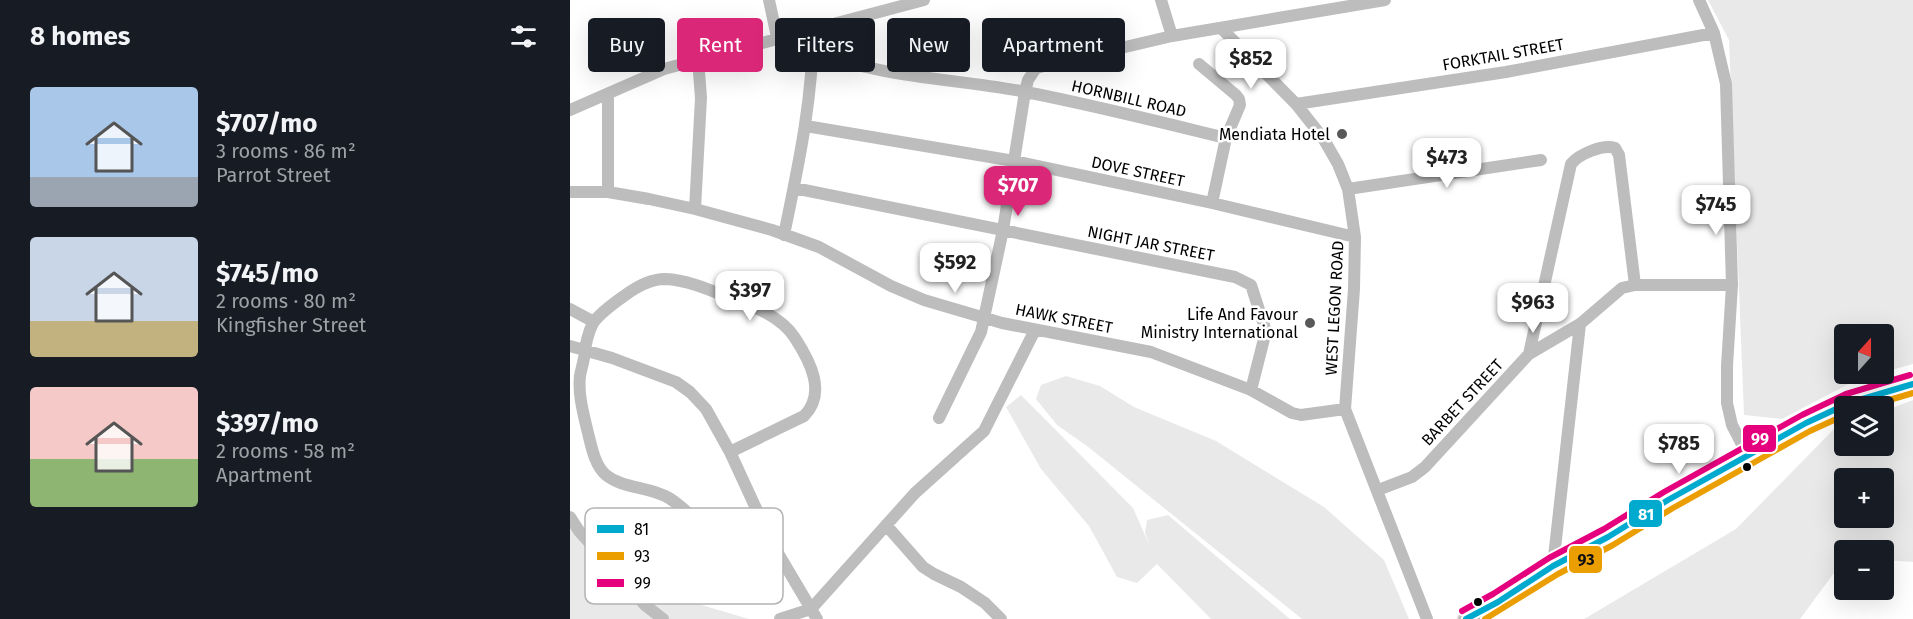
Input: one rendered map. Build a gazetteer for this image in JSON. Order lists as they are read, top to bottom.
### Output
{
  "streets": {
    "street": [
      "FORKTAIL STREET",
      "HORNBILL ROAD",
      "DOVE STREET",
      "NIGHT JAR STREET",
      "WEST LEGON ROAD",
      "HAWK STREET",
      "BARBET STREET"
    ]
  },
  "crossings": [
    ["FORKTAIL STREET", "WEST LEGON ROAD"],
    ["DOVE STREET", "WEST LEGON ROAD"],
    ["NIGHT JAR STREET", "HAWK STREET"],
    ["WEST LEGON ROAD", "HAWK STREET"],
    ["WEST LEGON ROAD", "BARBET STREET"]
  ],
  "places": ["Mendiata Hotel", "Life And Favour Ministry International"],
  "lines": ["transit line 99", "transit line 81", "transit line 93"],
  "legend": ["81", "93", "99"],
  "north": "top",
  "page": {
    "heading": "8 homes",
    "chip": [
      "Buy",
      "Rent",
      "Filters",
      "New",
      "Apartment"
    ],
    "price": [
      "$852",
      "$473",
      "$707",
      "$745",
      "$592",
      "$397",
      "$963",
      "$785"
    ],
    "list": [
      {
        "name": "$707/mo",
        "note": "3 rooms · 86 m² · Parrot Street"
      },
      {
        "name": "$745/mo",
        "note": "2 rooms · 80 m² · Kingfisher Street"
      },
      {
        "name": "$397/mo",
        "note": "2 rooms · 58 m² · Apartment"
      }
    ],
    "map_buttons": ["+", "−"]
  }
}
